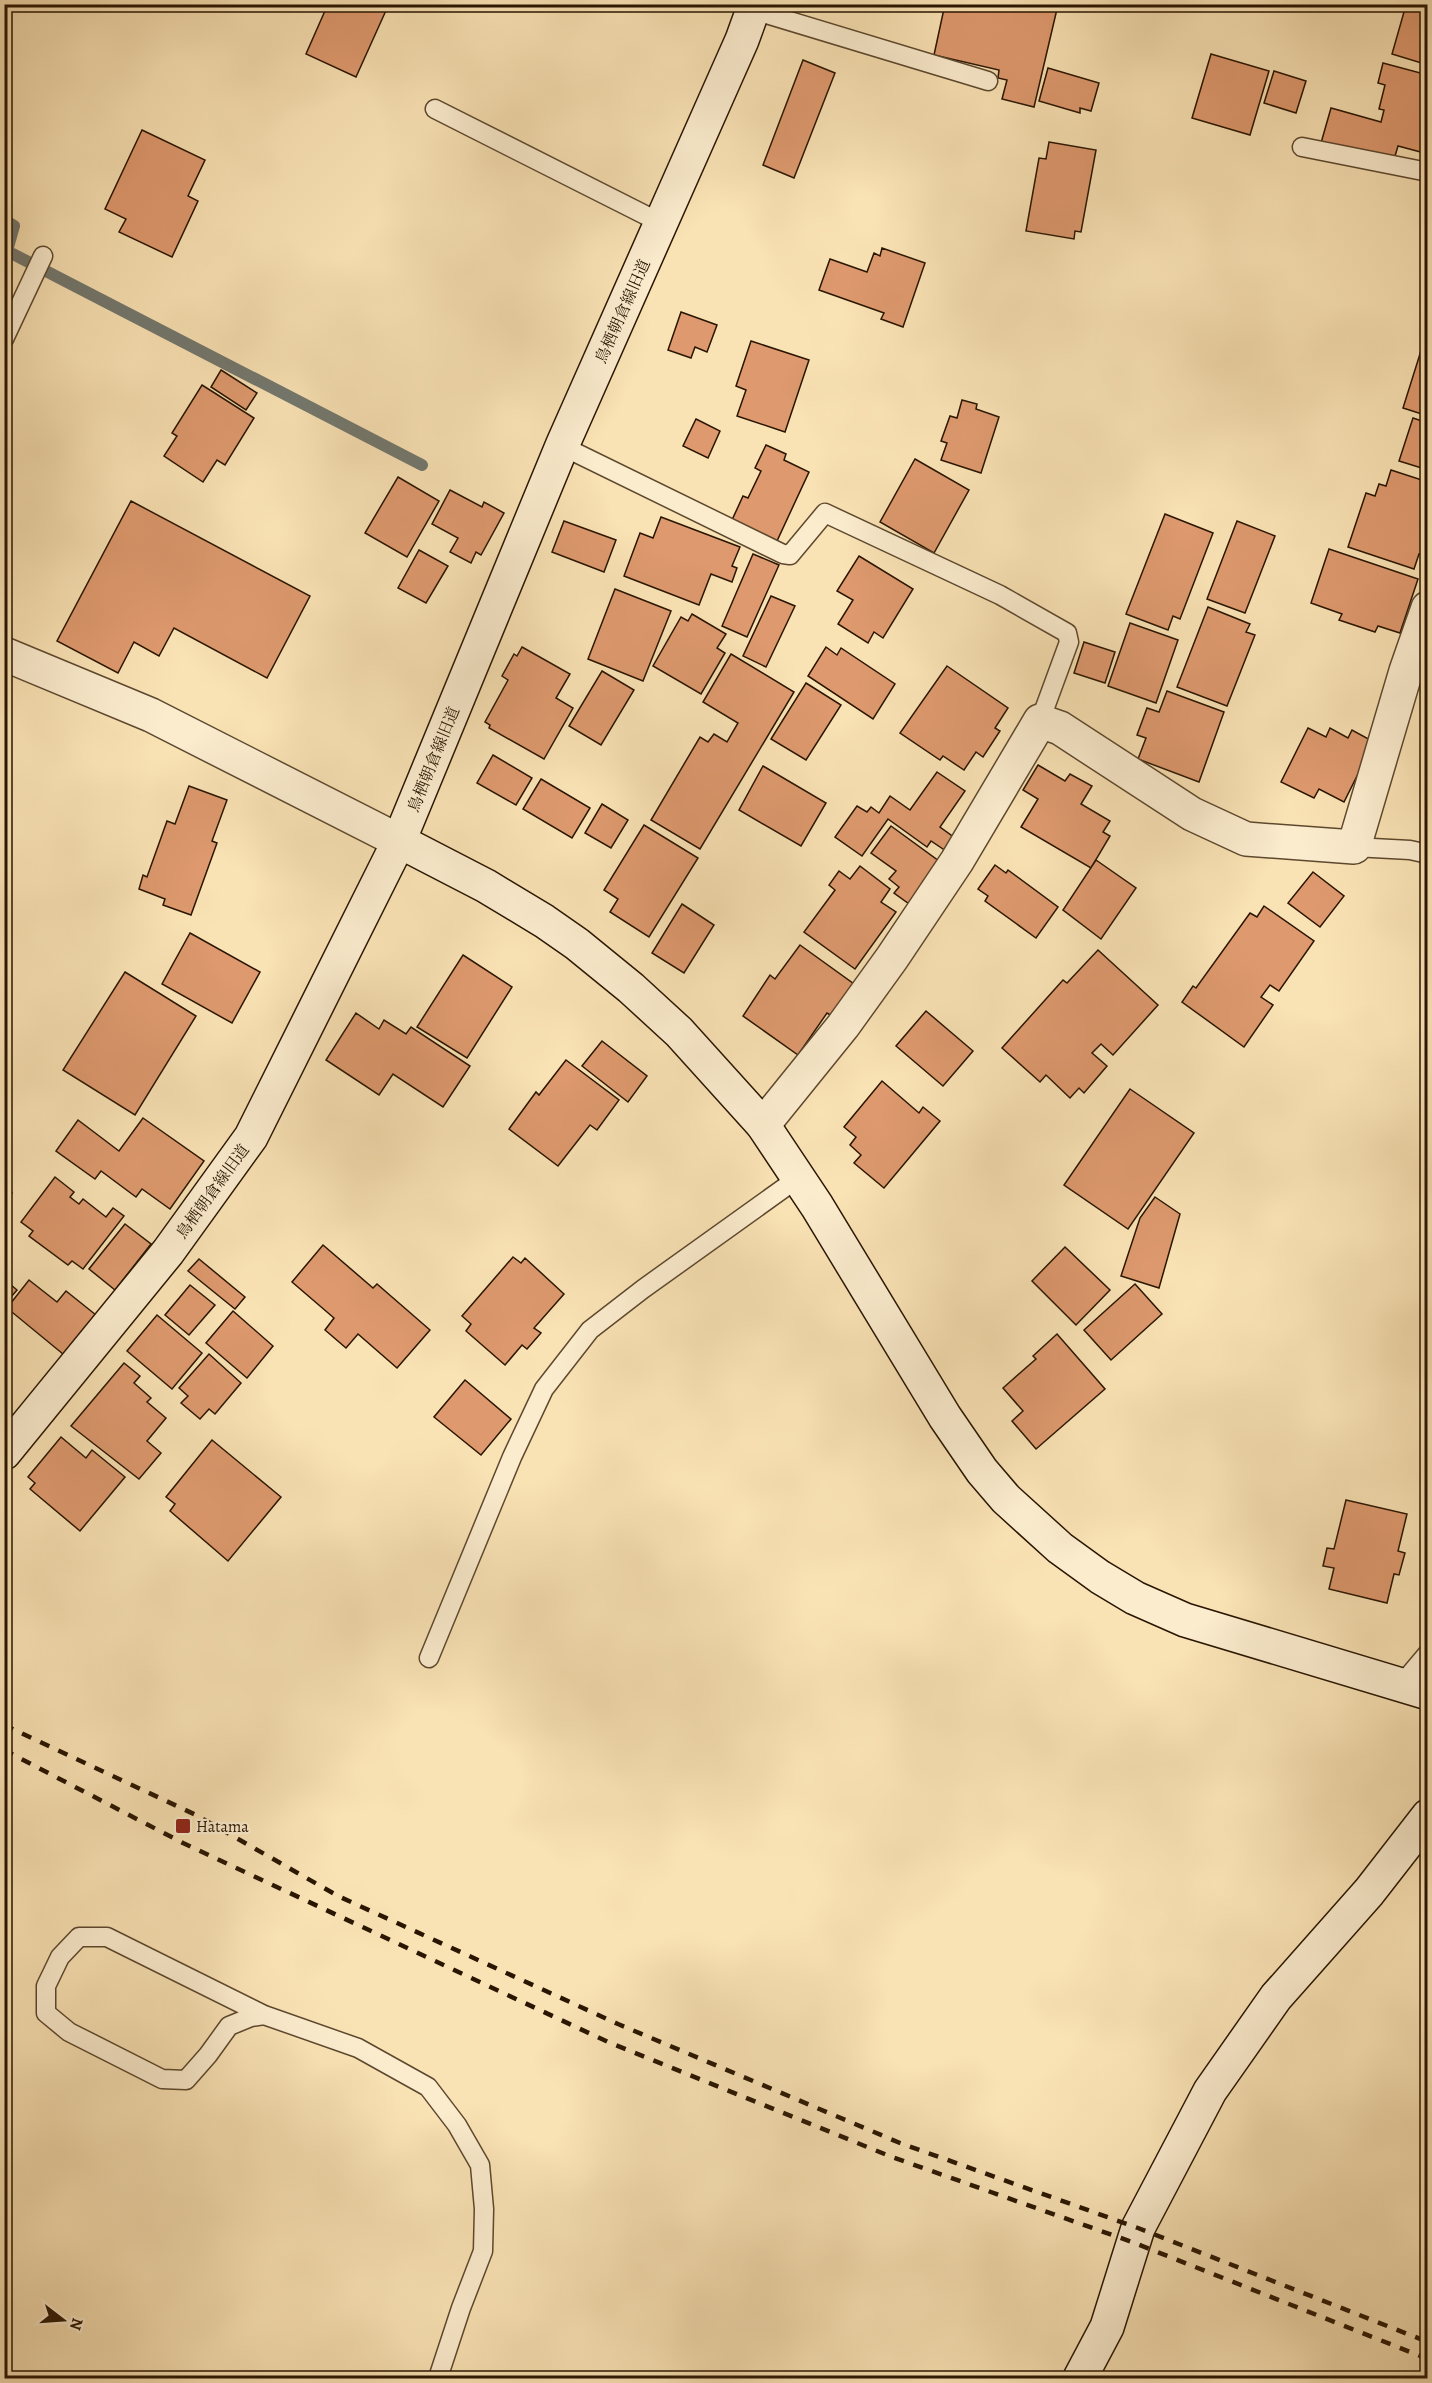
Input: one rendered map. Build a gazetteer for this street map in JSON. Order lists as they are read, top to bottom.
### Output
{
  "streets": {
    "street": ["鳥栖朝倉線旧道"]
  },
  "places": {
    "transit": ["Hatama"]
  },
  "north": "right"
}
